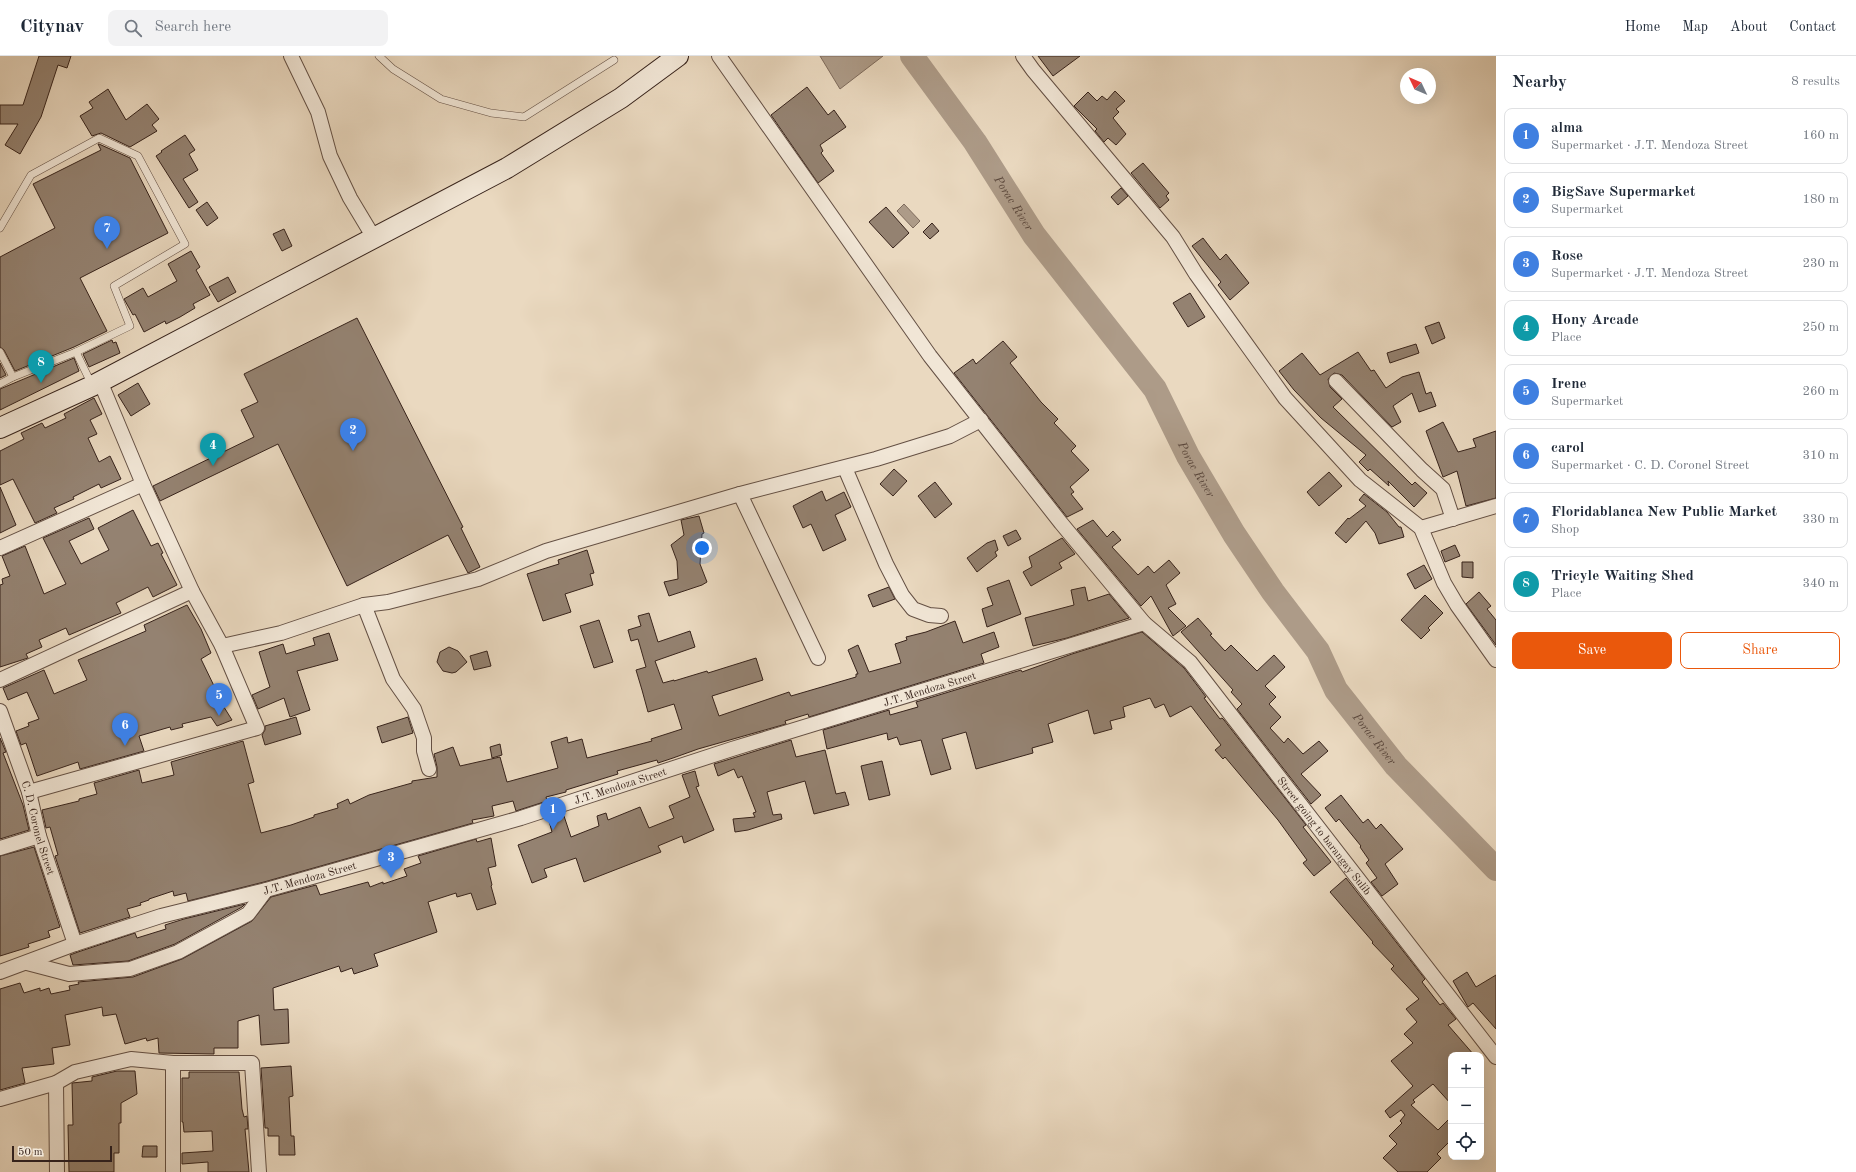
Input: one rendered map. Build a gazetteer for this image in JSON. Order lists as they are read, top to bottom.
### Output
{
  "streets": {
    "street": ["J.T. Mendoza Street", "C. D. Coronel Street", "Street going to barangay Sulib"]
  },
  "crossings": [
    ["J.T. Mendoza Street", "C. D. Coronel Street"],
    ["J.T. Mendoza Street", "Street going to barangay Sulib"]
  ],
  "water": ["Porac River"],
  "scale_bar": "50 m",
  "north": "top left",
  "page": {
    "header": "Citynav",
    "search": "Search here",
    "nav": [
      "Home",
      "Map",
      "About",
      "Contact"
    ],
    "heading": ["Nearby", "8 results"],
    "list": [
      {
        "mark": "1",
        "name": "alma",
        "note": "Supermarket · J.T. Mendoza Street",
        "value": "160 m"
      },
      {
        "mark": "2",
        "name": "BigSave Supermarket",
        "note": "Supermarket",
        "value": "180 m"
      },
      {
        "mark": "3",
        "name": "Rose",
        "note": "Supermarket · J.T. Mendoza Street",
        "value": "230 m"
      },
      {
        "mark": "4",
        "name": "Hony Arcade",
        "note": "Place",
        "value": "250 m"
      },
      {
        "mark": "5",
        "name": "Irene",
        "note": "Supermarket",
        "value": "260 m"
      },
      {
        "mark": "6",
        "name": "carol",
        "note": "Supermarket · C. D. Coronel Street",
        "value": "310 m"
      },
      {
        "mark": "7",
        "name": "Floridablanca New Public Market",
        "note": "Shop",
        "value": "330 m"
      },
      {
        "mark": "8",
        "name": "Tricyle Waiting Shed",
        "note": "Place",
        "value": "340 m"
      }
    ],
    "pins": [
      "7",
      "8",
      "2",
      "4",
      "5",
      "6",
      "1",
      "3"
    ],
    "buttons": ["Save", "Share"],
    "map_buttons": ["+", "−"],
    "scale": "50 m"
  }
}
